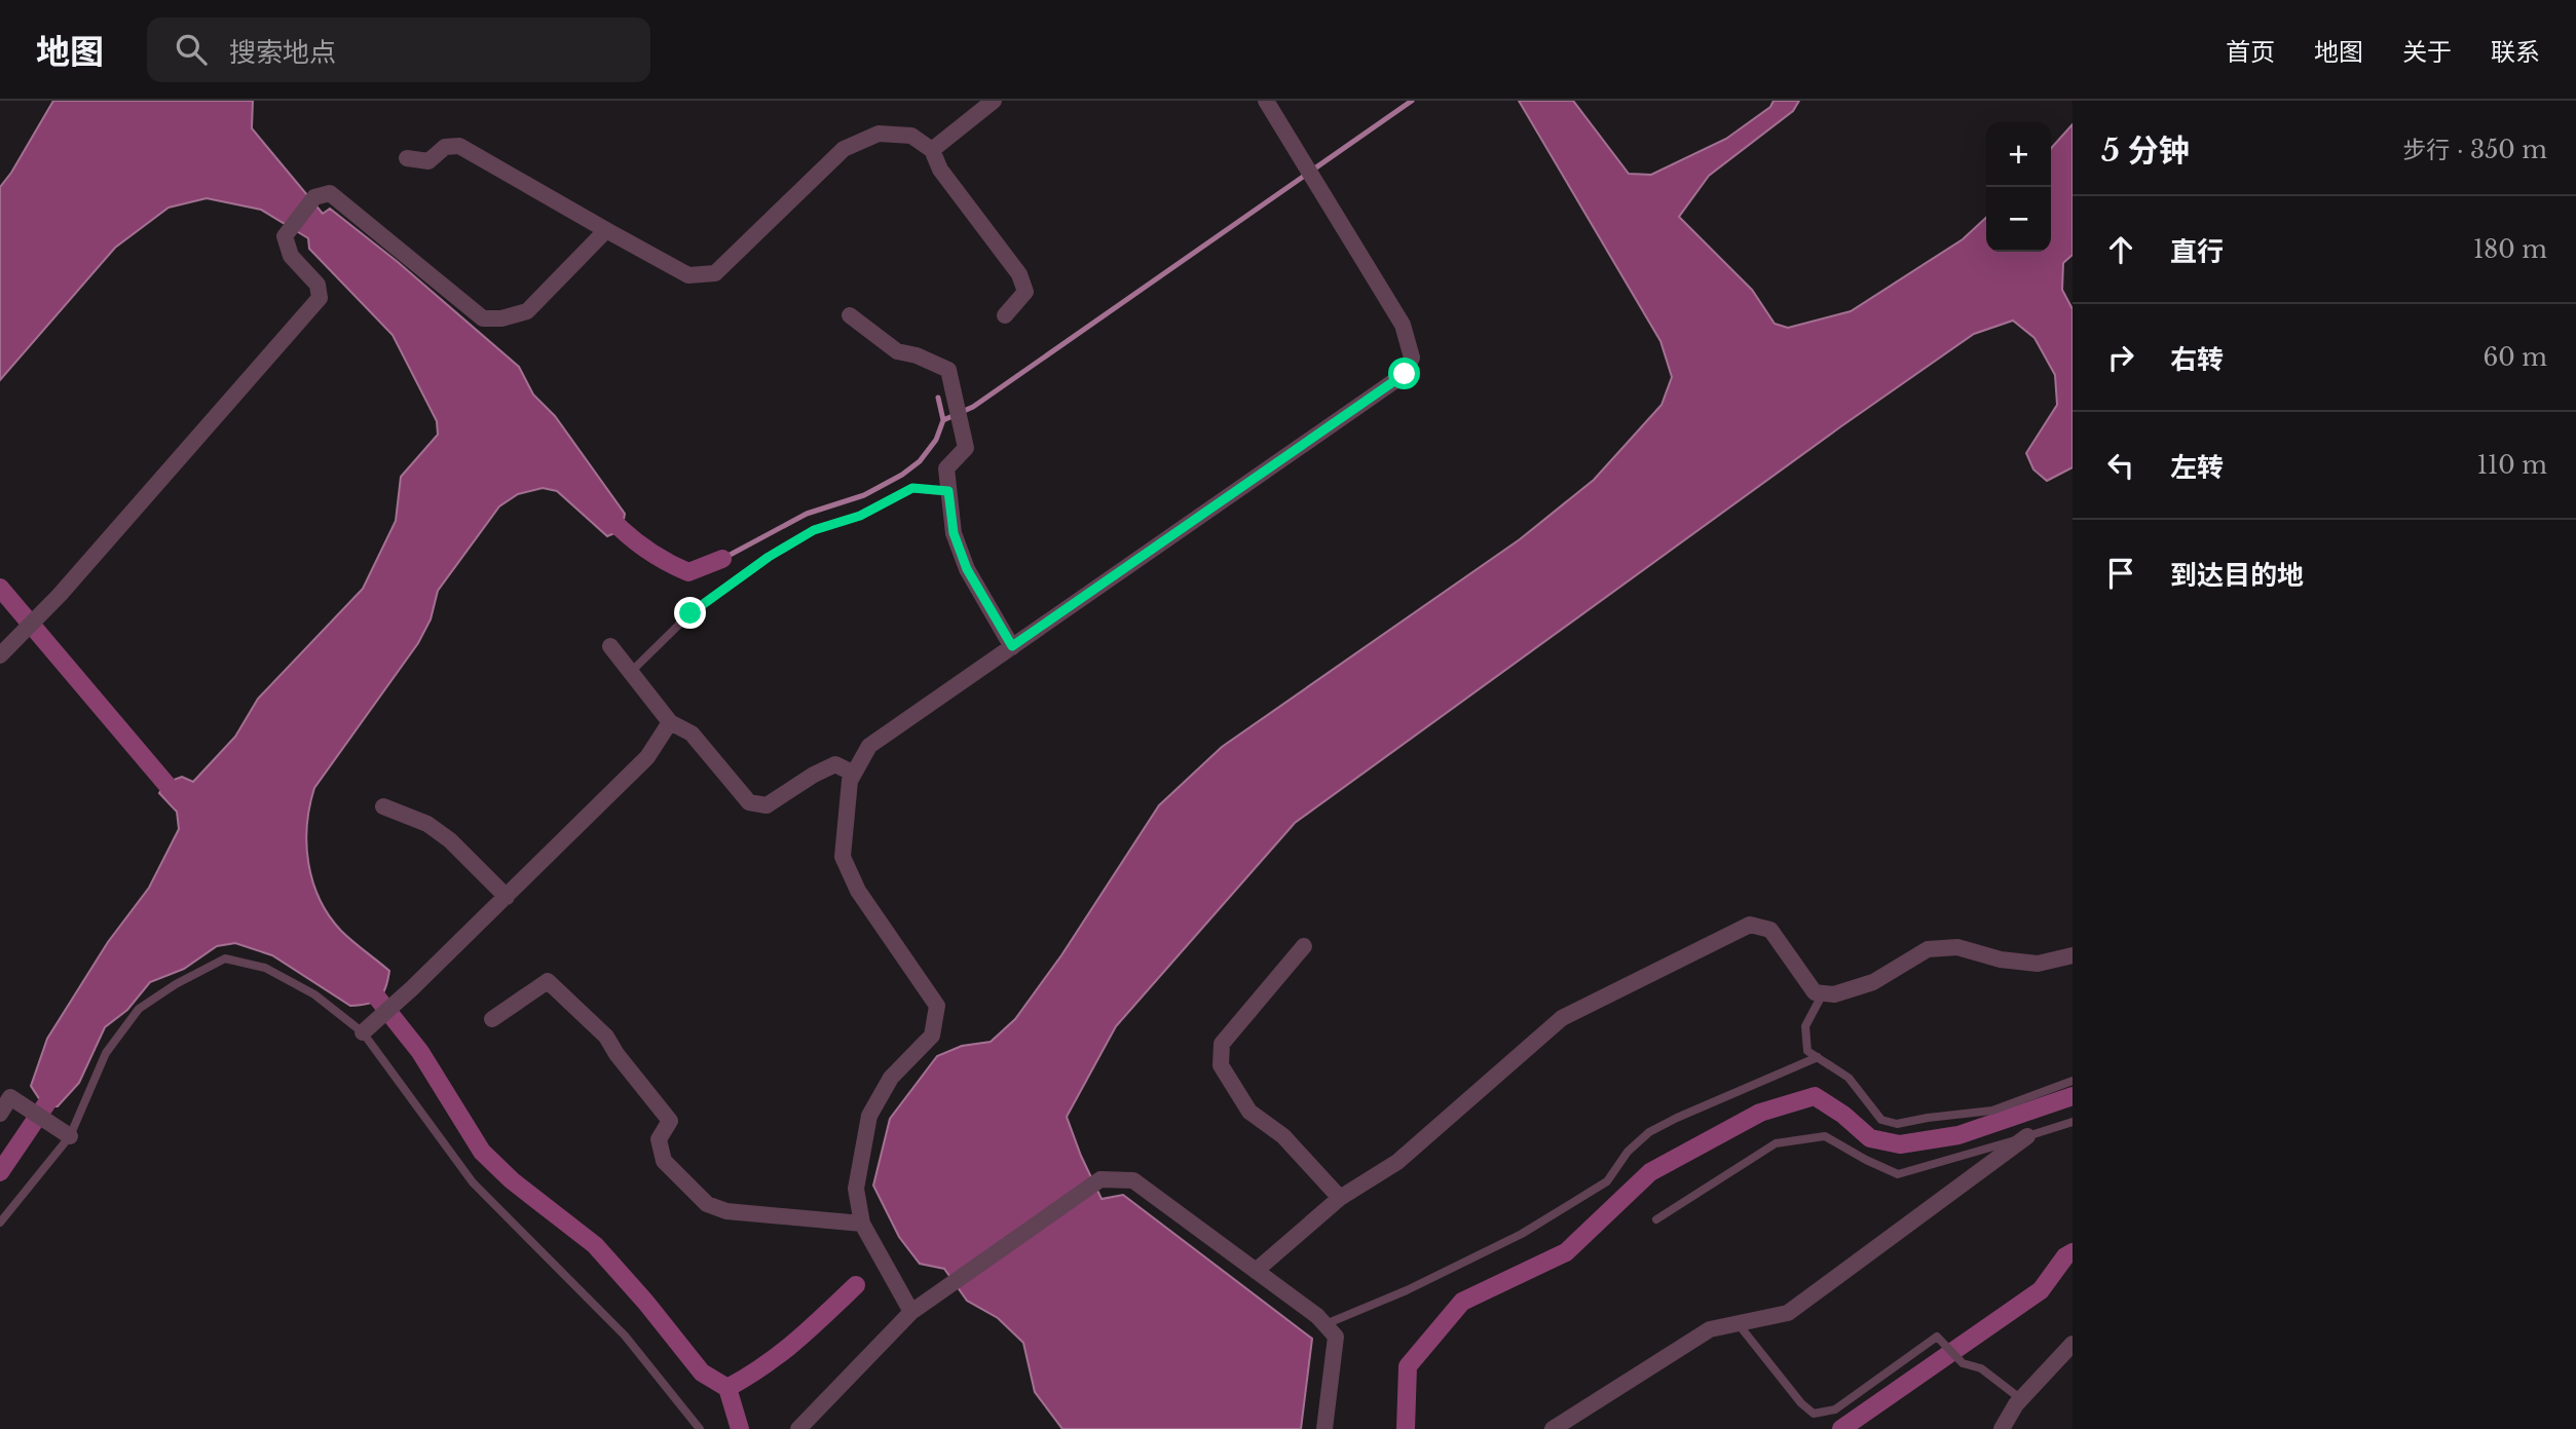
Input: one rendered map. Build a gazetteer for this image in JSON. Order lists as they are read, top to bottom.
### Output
{
  "page": {
    "header": "地图",
    "search": "搜索地点",
    "nav": [
      "首页",
      "地图",
      "关于",
      "联系"
    ],
    "heading": ["5 分钟", "步行 · 350 m"],
    "map_buttons": ["+", "−"],
    "list": [
      ["直行", "180 m"],
      ["右转", "60 m"],
      ["左转", "110 m"],
      "到达目的地"
    ]
  }
}
